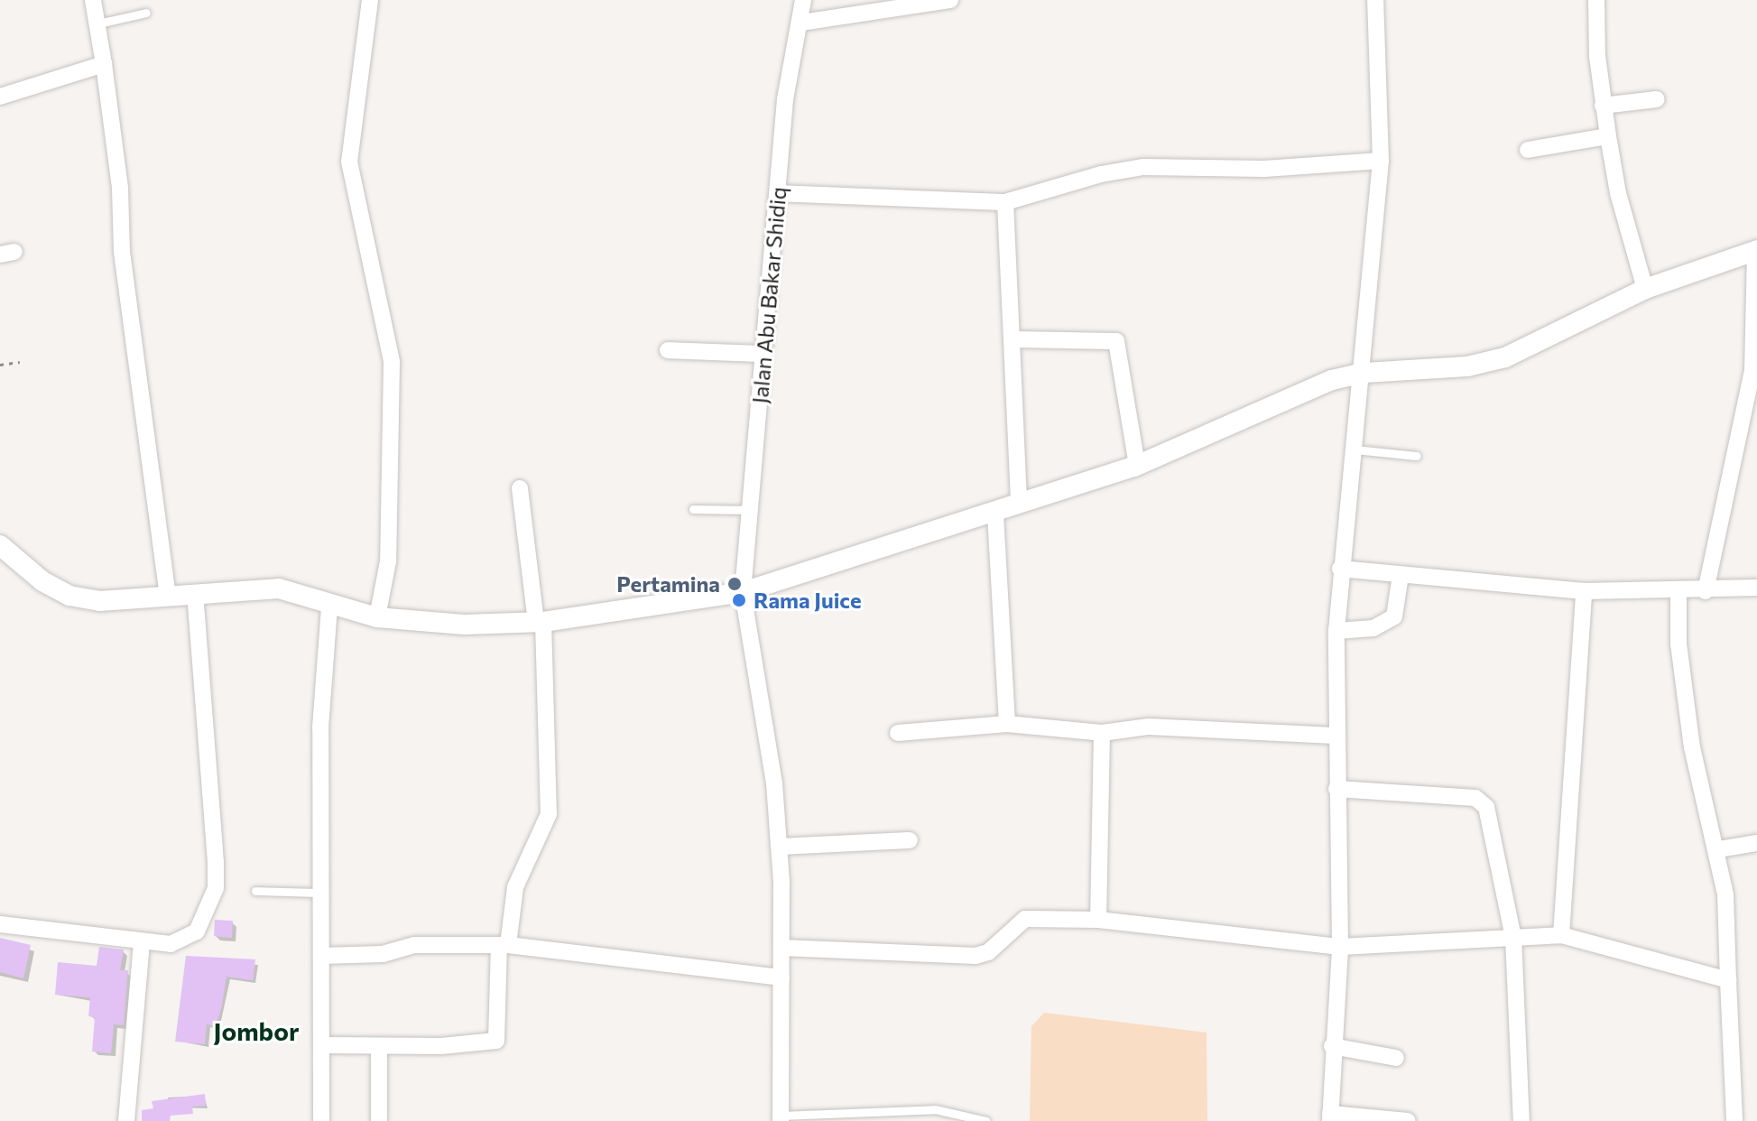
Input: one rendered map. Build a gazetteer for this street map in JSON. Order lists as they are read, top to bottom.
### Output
{
  "streets": {
    "street": ["Jalan Abu Bakar Shidiq"]
  },
  "districts": ["Jombor"],
  "places": ["Pertamina", "Rama Juice"]
}
